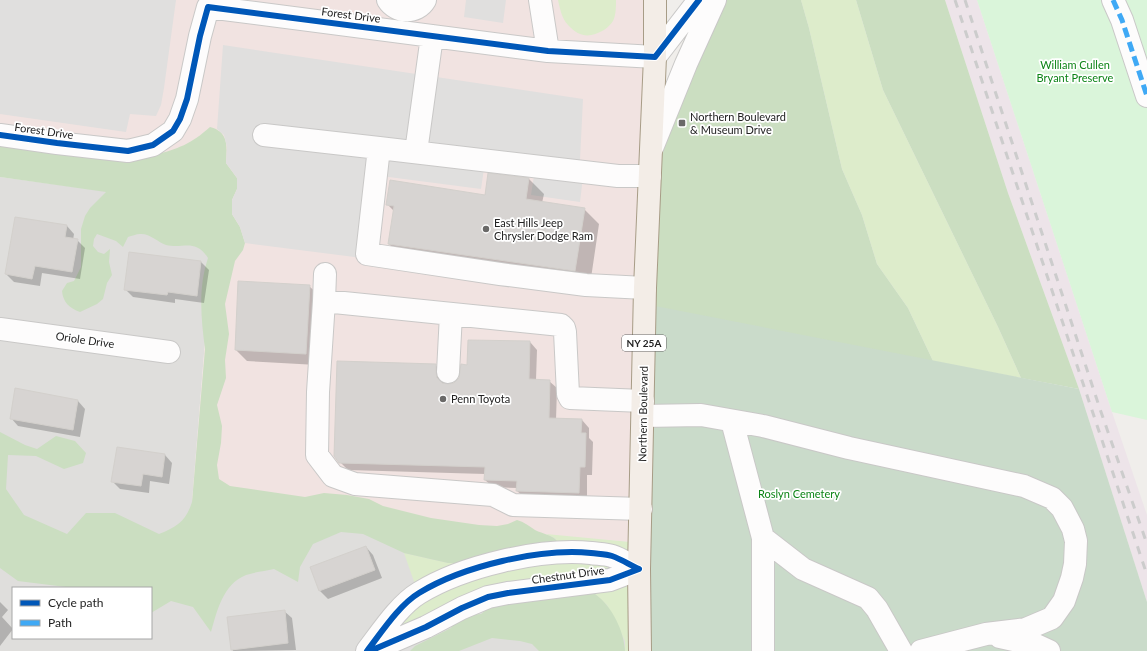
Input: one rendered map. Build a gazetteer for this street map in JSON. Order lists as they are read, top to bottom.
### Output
{
  "streets": {
    "main road": ["NY 25A", "Northern Boulevard"],
    "street": ["Forest Drive", "Oriole Drive", "Chestnut Drive"]
  },
  "crossings": [
    ["Forest Drive", "Northern Boulevard"],
    ["Northern Boulevard", "Chestnut Drive"]
  ],
  "parks": ["William Cullen Bryant Preserve", "Roslyn Cemetery"],
  "places": {
    "transit": ["Northern Boulevard & Museum Drive"],
    "other": ["East Hills Jeep Chrysler Dodge Ram", "Penn Toyota"]
  },
  "legend": ["Cycle path", "Path"]
}
